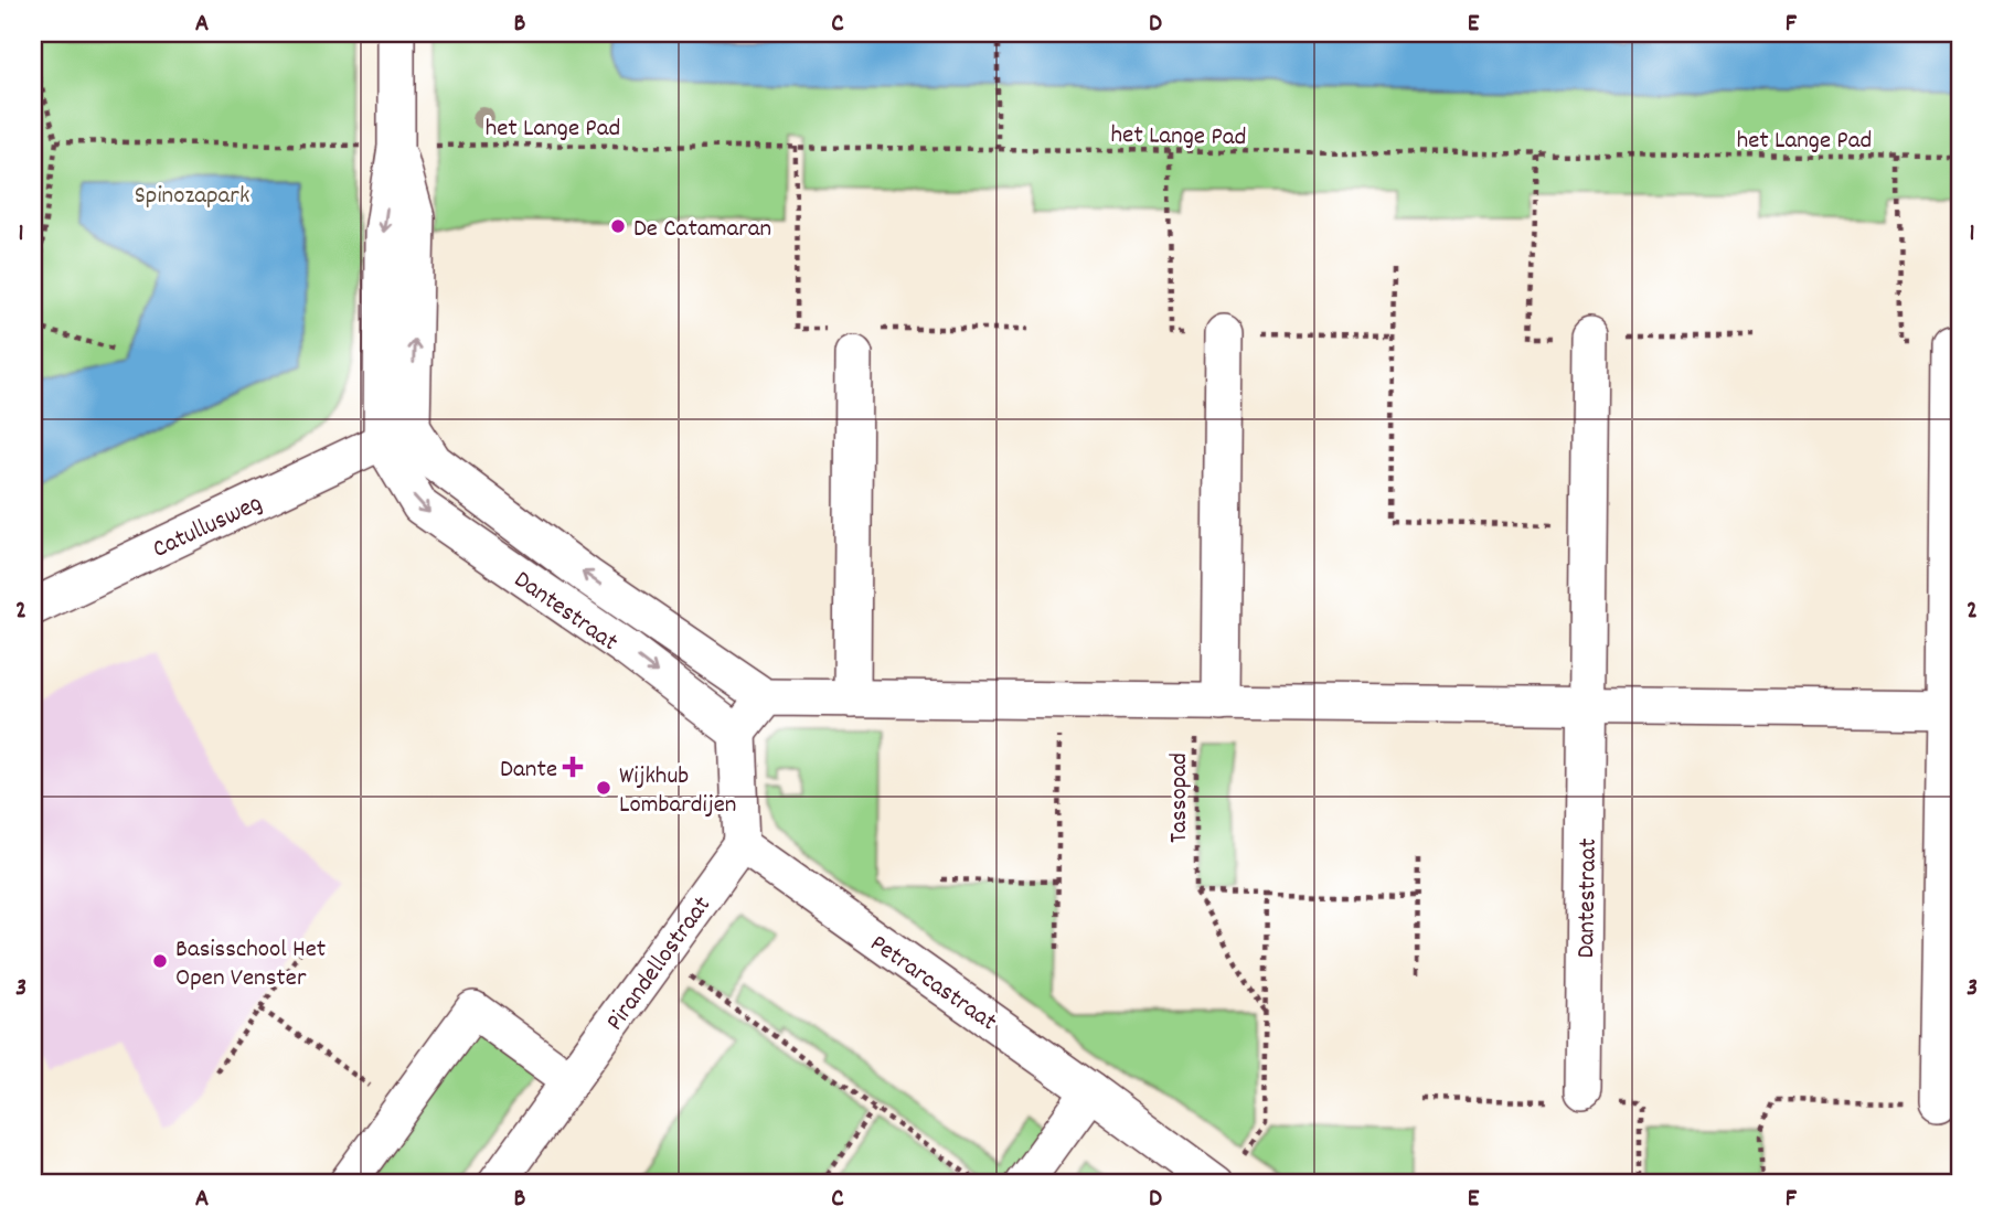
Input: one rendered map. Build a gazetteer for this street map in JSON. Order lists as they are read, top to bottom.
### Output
{
  "streets": {
    "street": [
      "Catullusweg",
      "Dantestraat",
      "Pirandellostraat",
      "Petrarcastraat"
    ],
    "path": ["het Lange Pad", "Tassopad"]
  },
  "crossings": [
    ["Catullusweg", "Dantestraat"],
    ["Pirandellostraat", "Petrarcastraat"]
  ],
  "parks": ["Spinozapark"],
  "places": {
    "other": ["De Catamaran", "Wijkhub Lombardijen", "Basisschool Het Open Venster"],
    "health": ["Dante"]
  },
  "grid": {
    "columns": [
      "A",
      "B",
      "C",
      "D",
      "E",
      "F"
    ],
    "rows": ["1", "2", "3"]
  }
}
